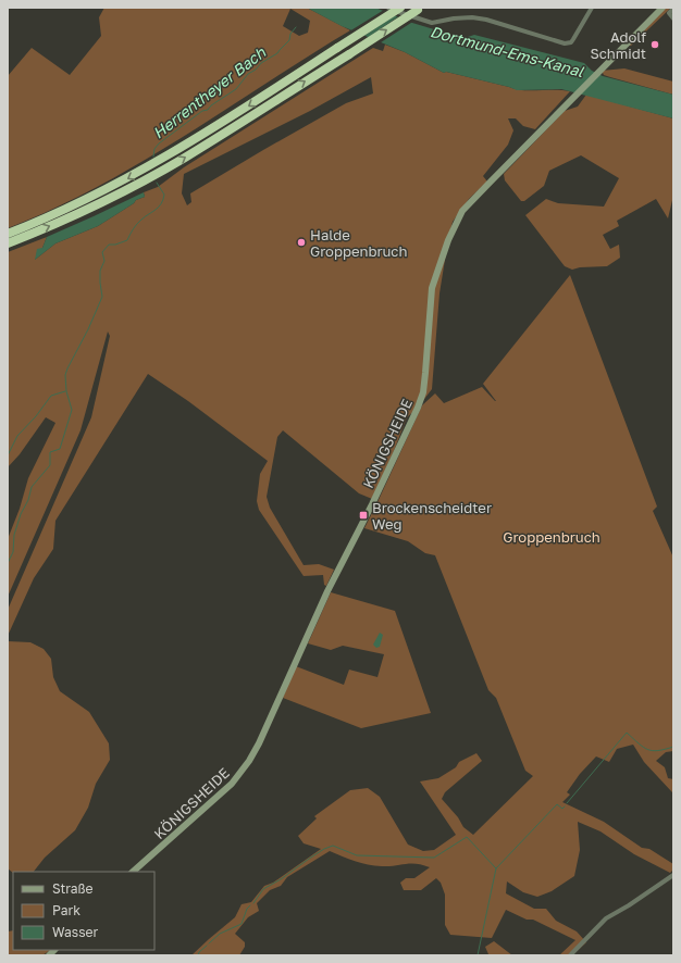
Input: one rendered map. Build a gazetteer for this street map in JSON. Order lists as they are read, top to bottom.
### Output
{
  "streets": {
    "main road": ["KÖNIGSHEIDE"]
  },
  "water": ["Dortmund-Ems-Kanal", "Herrentheyer Bach"],
  "parks": ["Groppenbruch"],
  "places": {
    "other": ["Adolf Schmidt", "Halde Groppenbruch"],
    "transit": ["Brockenscheidter Weg"]
  },
  "legend": ["Straße", "Park", "Wasser"]
}
